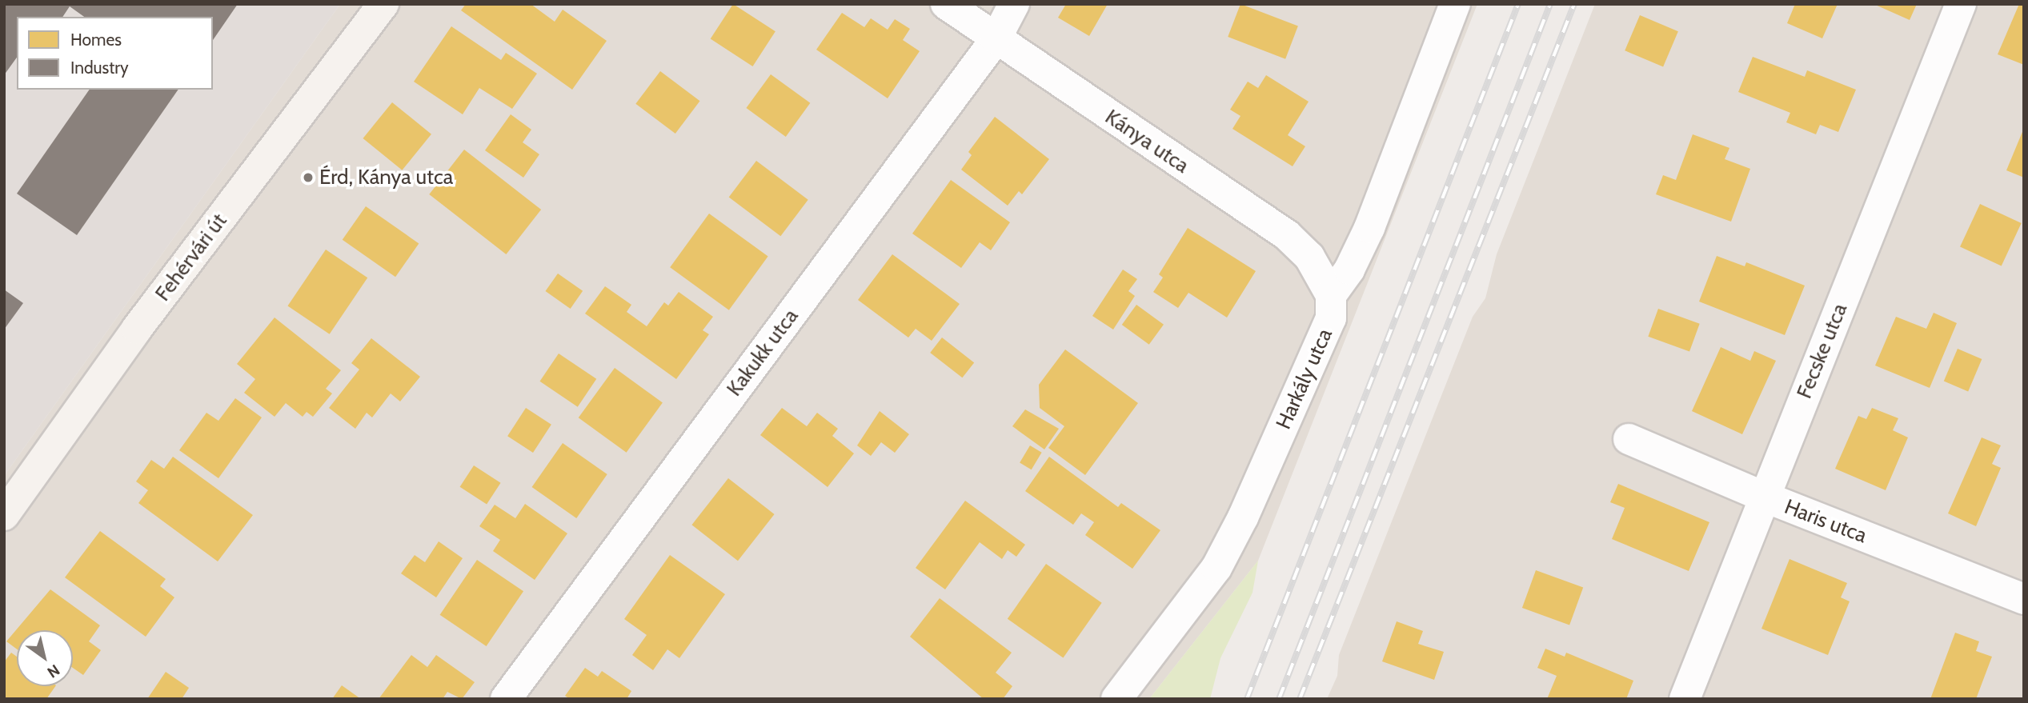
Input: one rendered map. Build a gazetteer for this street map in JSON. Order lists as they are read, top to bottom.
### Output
{
  "streets": {
    "main road": ["Fehérvári út"],
    "street": [
      "Kánya utca",
      "Fecske utca",
      "Kakukk utca",
      "Harkály utca",
      "Haris utca"
    ]
  },
  "crossings": [
    ["Kánya utca", "Kakukk utca"],
    ["Kánya utca", "Harkály utca"],
    ["Fecske utca", "Haris utca"]
  ],
  "places": ["Érd, Kánya utca"],
  "legend": ["Homes", "Industry"],
  "north": "bottom right"
}
